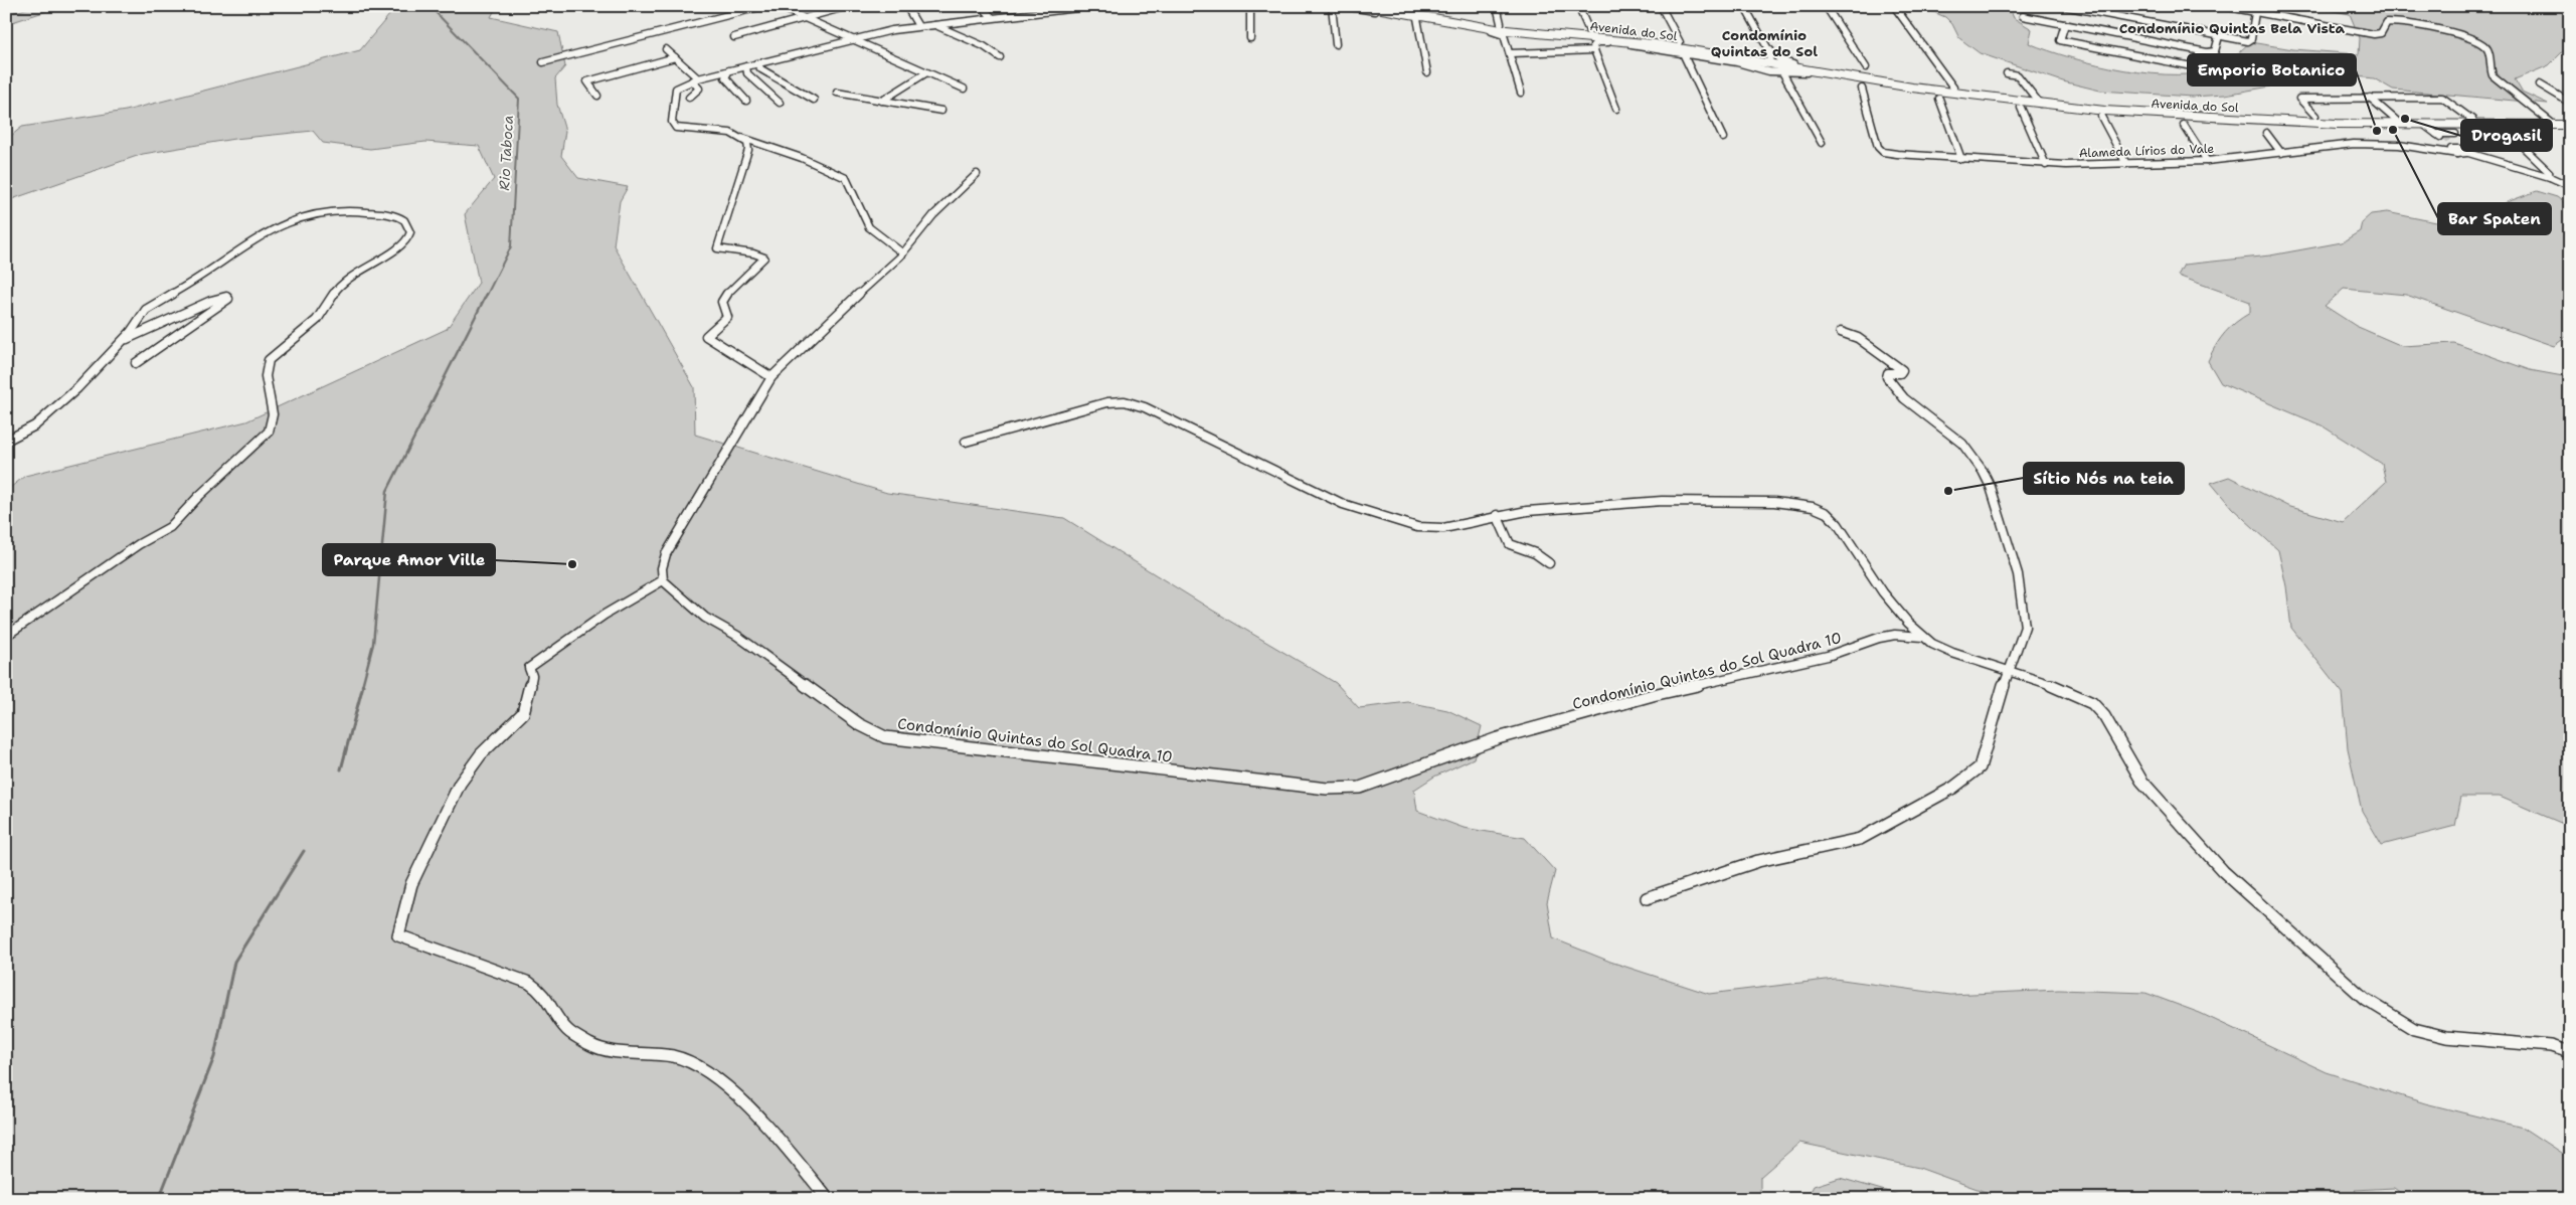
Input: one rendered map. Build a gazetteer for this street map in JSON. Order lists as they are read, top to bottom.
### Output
{
  "streets": {
    "street": ["Avenida do Sol", "Alameda Lírios do Vale", "Condomínio Quintas do Sol Quadra 10"]
  },
  "districts": ["Condomínio Quintas Bela Vista", "Condomínio Quintas do Sol"],
  "water": ["Rio Taboca"],
  "places": [
    "Drogasil",
    "Bar Spaten",
    "Emporio Botanico",
    "Sítio Nós na teia",
    "Parque Amor Ville"
  ]
}
